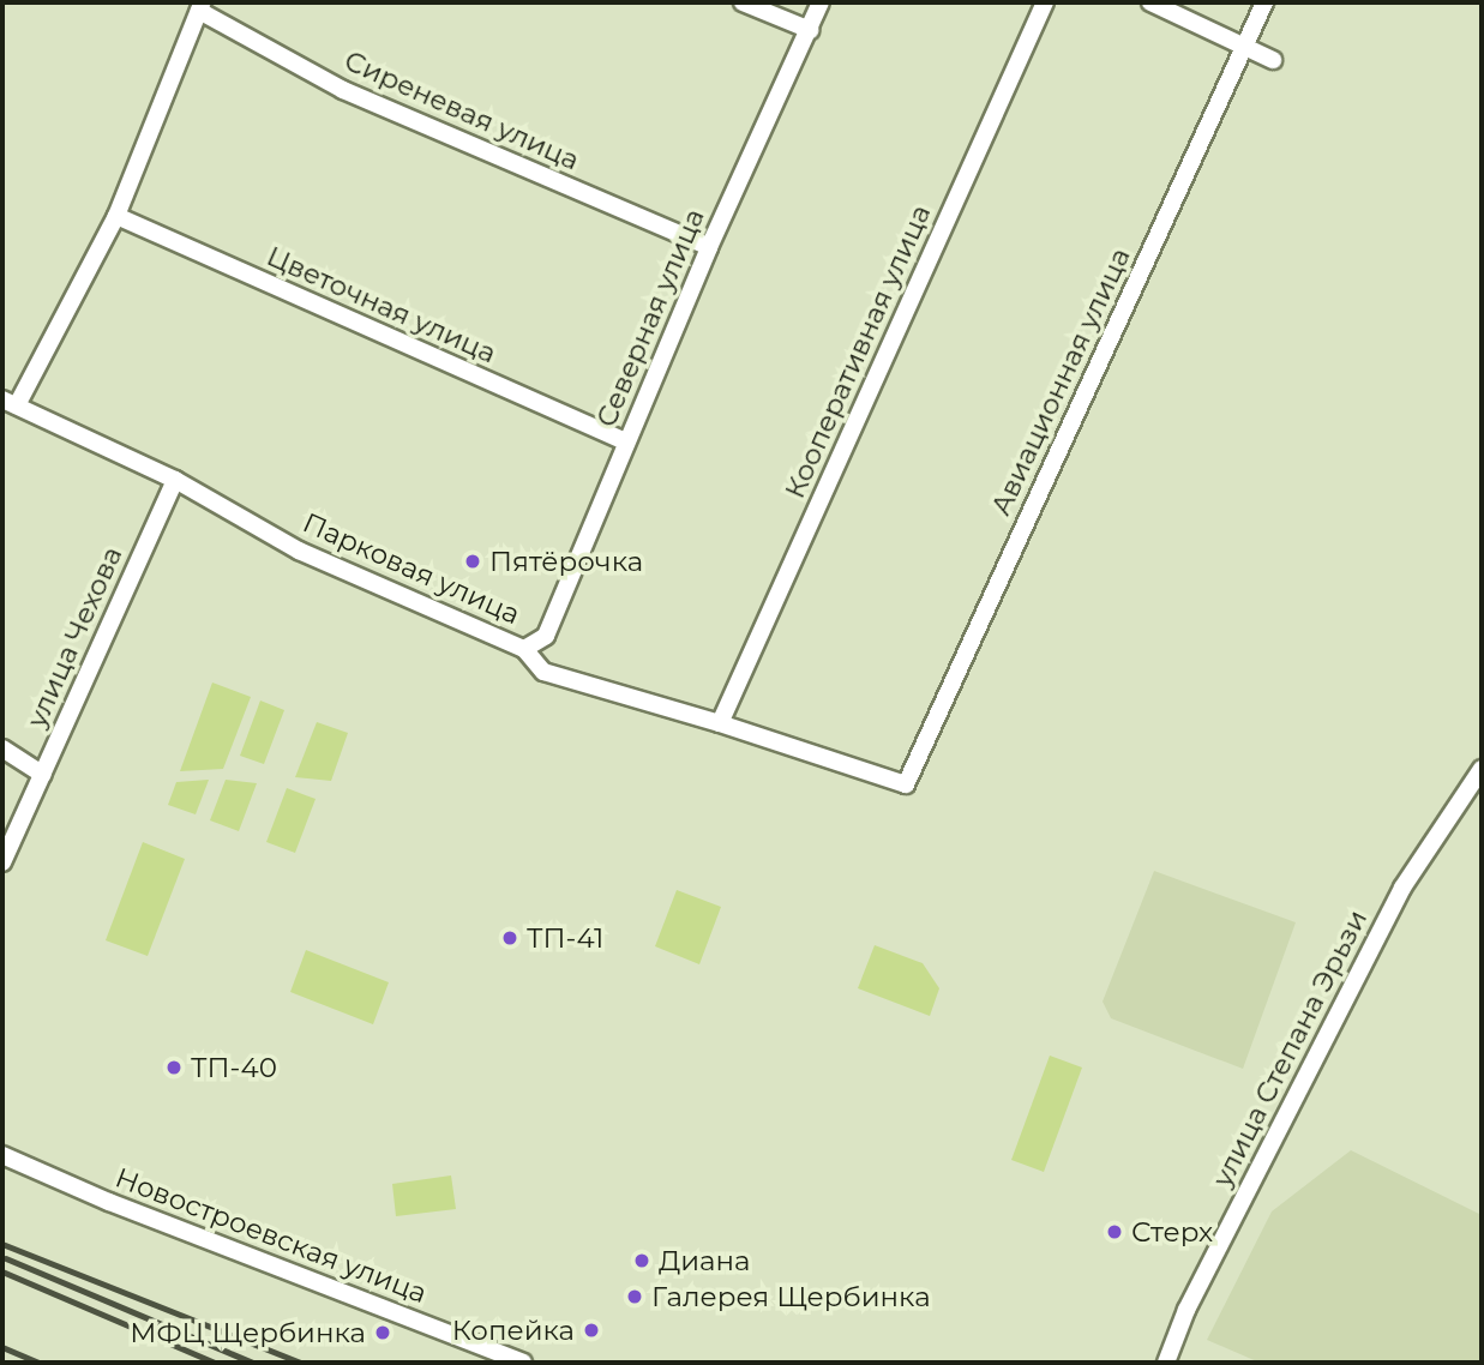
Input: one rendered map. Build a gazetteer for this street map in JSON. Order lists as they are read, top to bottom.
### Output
{
  "streets": {
    "street": [
      "Сиреневая улица",
      "Цветочная улица",
      "Северная улица",
      "Кооперативная улица",
      "Авиационная улица",
      "Парковая улица",
      "улица Чехова",
      "улица Степана Эрьзи",
      "Новостроевская улица"
    ]
  },
  "crossings": [
    ["Сиреневая улица", "Северная улица"],
    ["Цветочная улица", "Северная улица"],
    ["Северная улица", "Парковая улица"],
    ["Кооперативная улица", "Парковая улица"],
    ["Авиационная улица", "Парковая улица"],
    ["Парковая улица", "улица Чехова"]
  ],
  "places": [
    "Пятёрочка",
    "ТП-41",
    "ТП-40",
    "Стерх",
    "Диана",
    "Галерея Щербинка",
    "Копейка",
    "МФЦ Щербинка"
  ]
}
